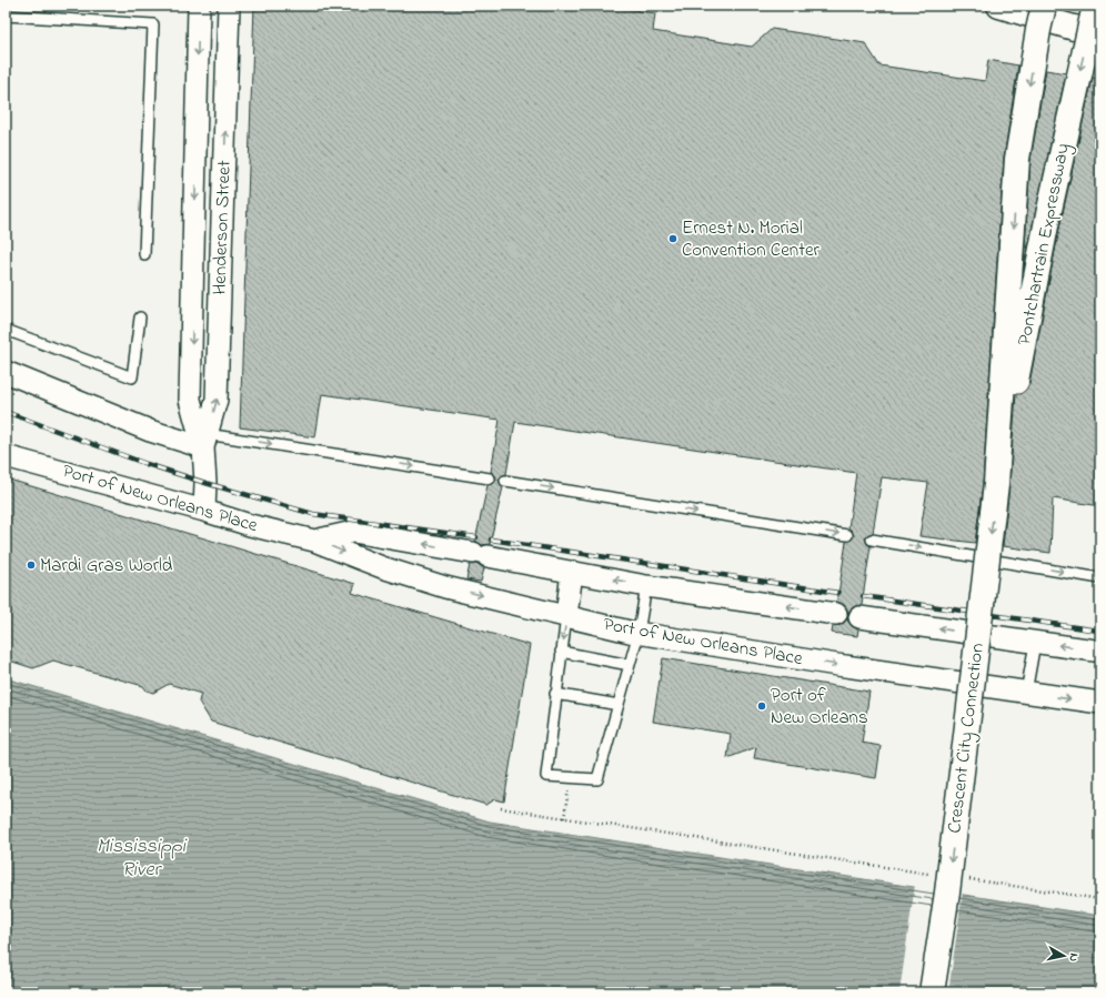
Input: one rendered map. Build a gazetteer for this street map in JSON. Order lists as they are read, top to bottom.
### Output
{
  "streets": {
    "main road": ["Pontchartrain Expressway", "Crescent City Connection"],
    "street": ["Henderson Street", "Port of New Orleans Place"]
  },
  "crossings": [
    ["Henderson Street", "Port of New Orleans Place"],
    ["Pontchartrain Expressway", "Crescent City Connection"]
  ],
  "one_way": ["Crescent City Connection"],
  "water": ["Mississippi River"],
  "places": ["Ernest N. Morial Convention Center", "Mardi Gras World", "Port of New Orleans"],
  "north": "right"
}
